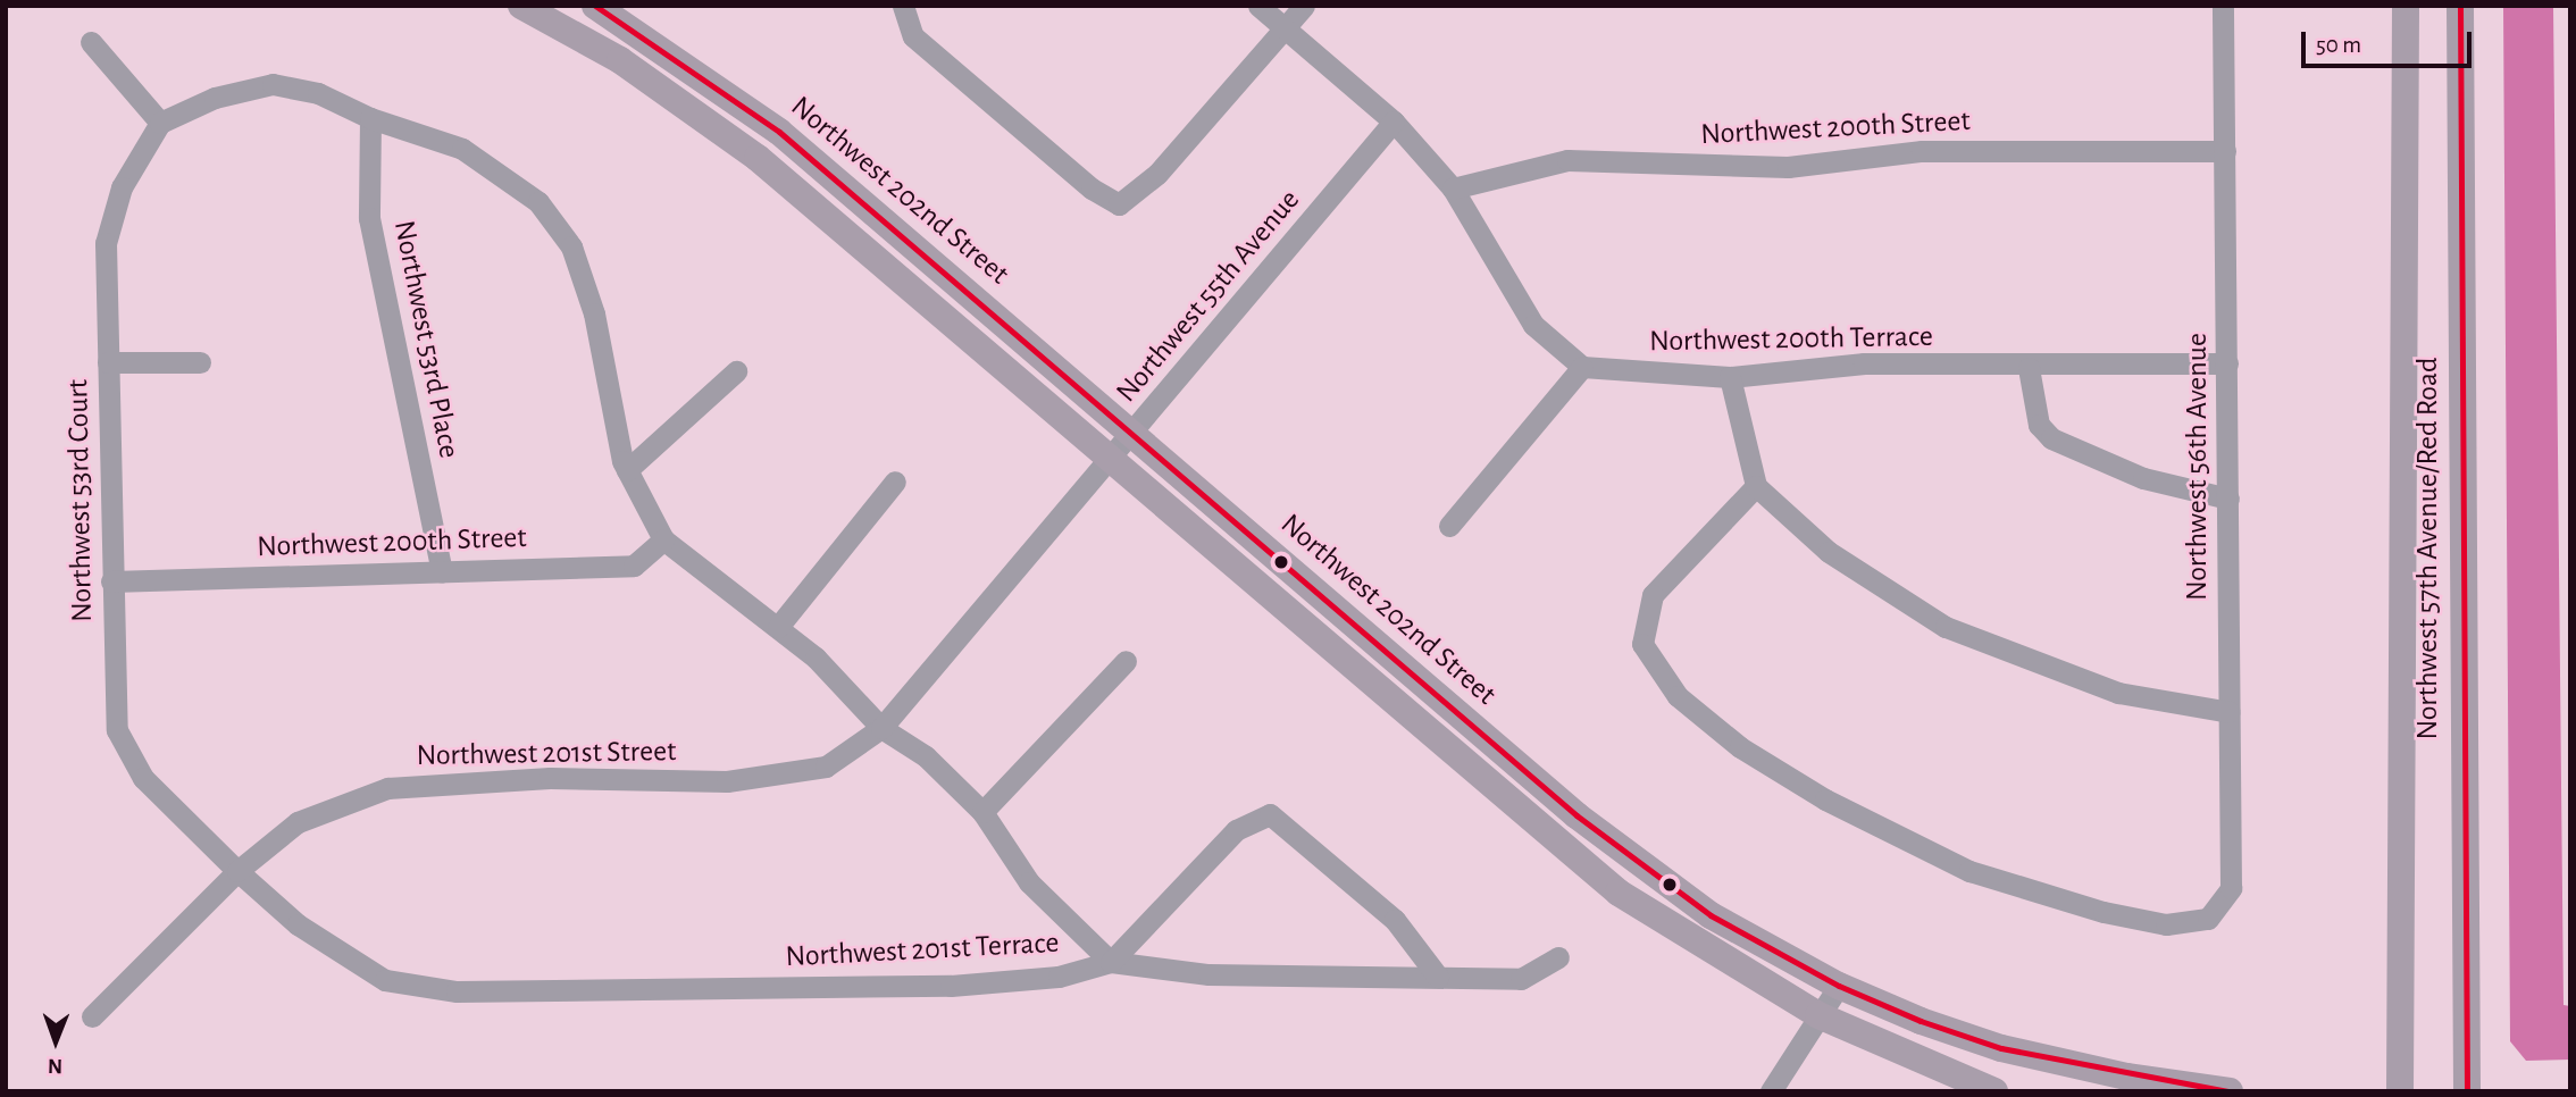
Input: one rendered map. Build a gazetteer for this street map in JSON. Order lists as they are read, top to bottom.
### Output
{
  "streets": {
    "main road": ["Northwest 202nd Street", "Northwest 57th Avenue/Red Road"],
    "street": [
      "Northwest 200th Street",
      "Northwest 55th Avenue",
      "Northwest 53rd Place",
      "Northwest 200th Terrace",
      "Northwest 56th Avenue",
      "Northwest 53rd Court",
      "Northwest 201st Street",
      "Northwest 201st Terrace"
    ]
  },
  "crossings": [
    ["Northwest 200th Street", "Northwest 53rd Place"],
    ["Northwest 200th Street", "Northwest 56th Avenue"],
    ["Northwest 200th Street", "Northwest 53rd Court"],
    ["Northwest 202nd Street", "Northwest 55th Avenue"],
    ["Northwest 55th Avenue", "Northwest 201st Street"],
    ["Northwest 200th Terrace", "Northwest 56th Avenue"],
    ["Northwest 53rd Court", "Northwest 201st Street"],
    ["Northwest 53rd Court", "Northwest 201st Terrace"]
  ],
  "scale_bar": "50 m",
  "north": "bottom"
}
